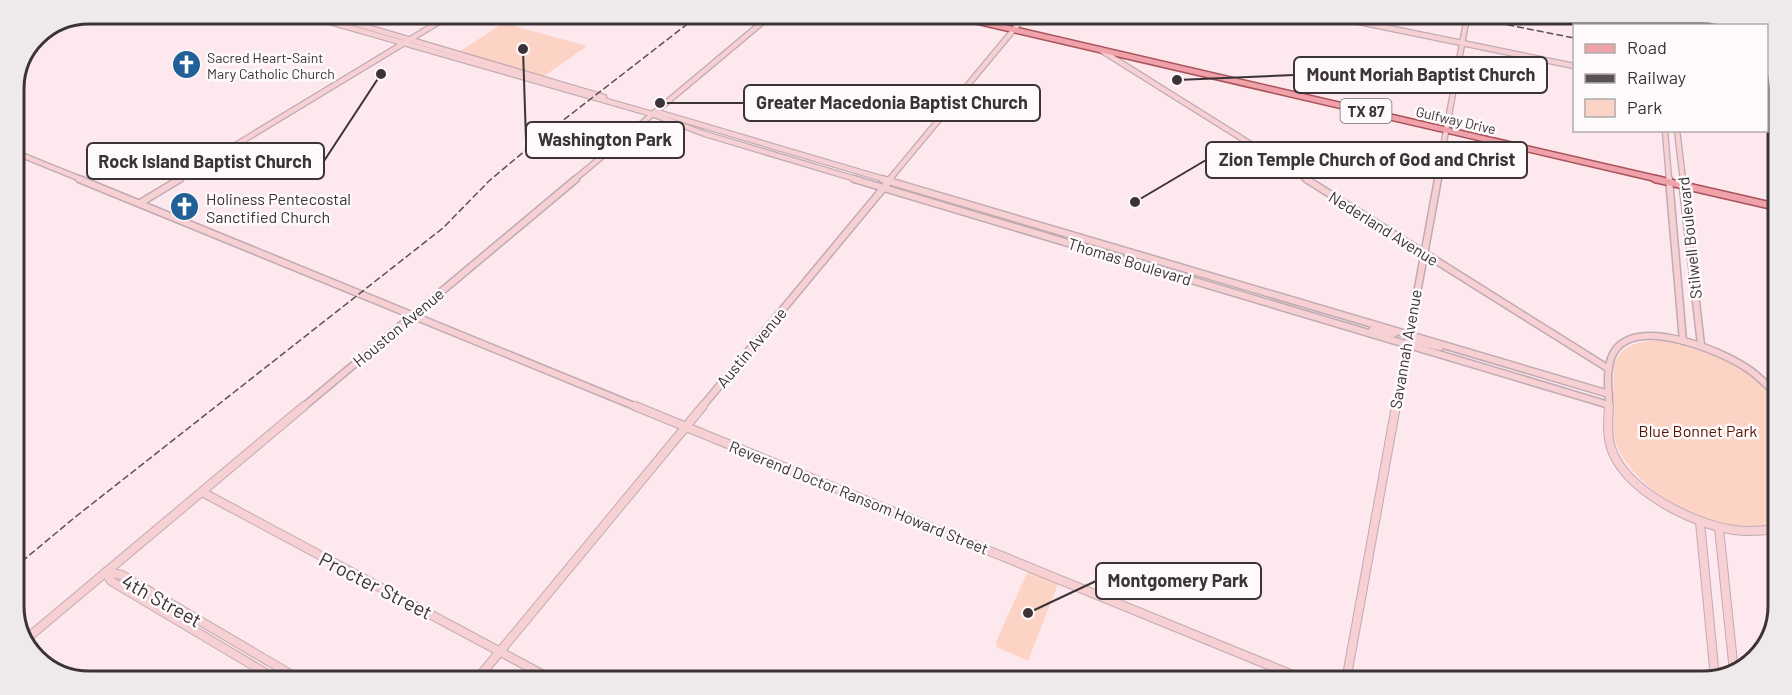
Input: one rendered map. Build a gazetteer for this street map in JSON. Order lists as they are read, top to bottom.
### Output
{
  "streets": {
    "main road": ["TX 87", "Gulfway Drive"],
    "street": [
      "Nederland Avenue",
      "Stilwell Boulevard",
      "Thomas Boulevard",
      "Houston Avenue",
      "Austin Avenue",
      "Savannah Avenue",
      "Reverend Doctor Ransom Howard Street",
      "Procter Street",
      "4th Street"
    ]
  },
  "crossings": [
    ["Gulfway Drive", "Nederland Avenue"],
    ["Gulfway Drive", "Stilwell Boulevard"],
    ["Gulfway Drive", "Austin Avenue"],
    ["Gulfway Drive", "Savannah Avenue"],
    ["Nederland Avenue", "Savannah Avenue"],
    ["Thomas Boulevard", "Houston Avenue"],
    ["Thomas Boulevard", "Austin Avenue"],
    ["Thomas Boulevard", "Savannah Avenue"],
    ["Houston Avenue", "Reverend Doctor Ransom Howard Street"],
    ["Houston Avenue", "Procter Street"],
    ["Houston Avenue", "4th Street"],
    ["Austin Avenue", "Reverend Doctor Ransom Howard Street"],
    ["Austin Avenue", "Procter Street"]
  ],
  "parks": ["Blue Bonnet Park"],
  "places": {
    "other": [
      "Washington Park",
      "Rock Island Baptist Church",
      "Mount Moriah Baptist Church",
      "Greater Macedonia Baptist Church",
      "Zion Temple Church of God and Christ",
      "Montgomery Park"
    ],
    "church": ["Sacred Heart-Saint Mary Catholic Church", "Holiness Pentecostal Sanctified Church"]
  },
  "legend": ["Road", "Railway", "Park"]
}
